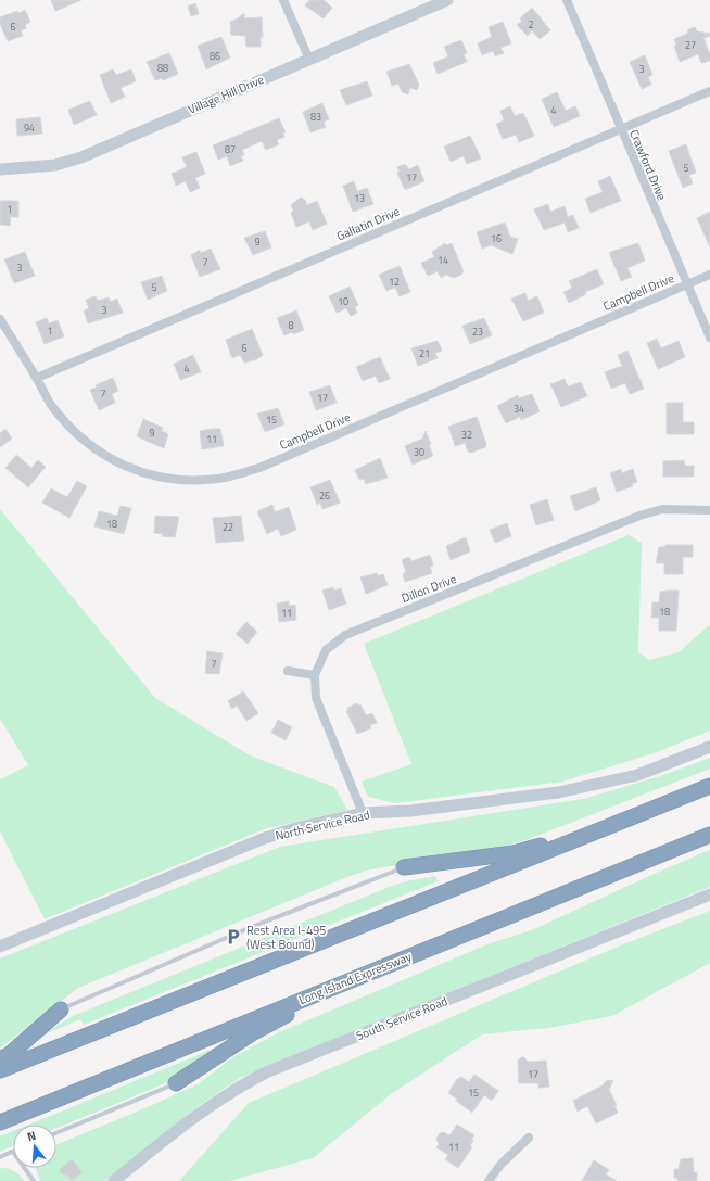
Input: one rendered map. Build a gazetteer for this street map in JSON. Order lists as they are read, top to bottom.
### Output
{
  "streets": {
    "highway": ["Long Island Expressway"],
    "main road": ["Village Hill Drive", "North Service Road", "South Service Road"],
    "street": [
      "Crawford Drive",
      "Gallatin Drive",
      "Campbell Drive",
      "Dillon Drive"
    ]
  },
  "crossings": [
    ["Crawford Drive", "Gallatin Drive"],
    ["Crawford Drive", "Campbell Drive"],
    ["Gallatin Drive", "Campbell Drive"],
    ["Dillon Drive", "North Service Road"]
  ],
  "places": {
    "parking": ["Rest Area I-495 (West Bound)"]
  },
  "house_numbers": [
    "2",
    "6",
    "27",
    "86",
    "88",
    "3",
    "4",
    "83",
    "94",
    "87",
    "5",
    "17",
    "13",
    "1",
    "16",
    "9",
    "14",
    "7",
    "3",
    "12",
    "5",
    "10",
    "3",
    "8",
    "1",
    "23",
    "6",
    "21",
    "4",
    "7",
    "17",
    "34",
    "15",
    "9",
    "32",
    "11",
    "30",
    "26",
    "18",
    "22",
    "18",
    "11",
    "7",
    "17",
    "15",
    "11"
  ],
  "north": "top"
}
